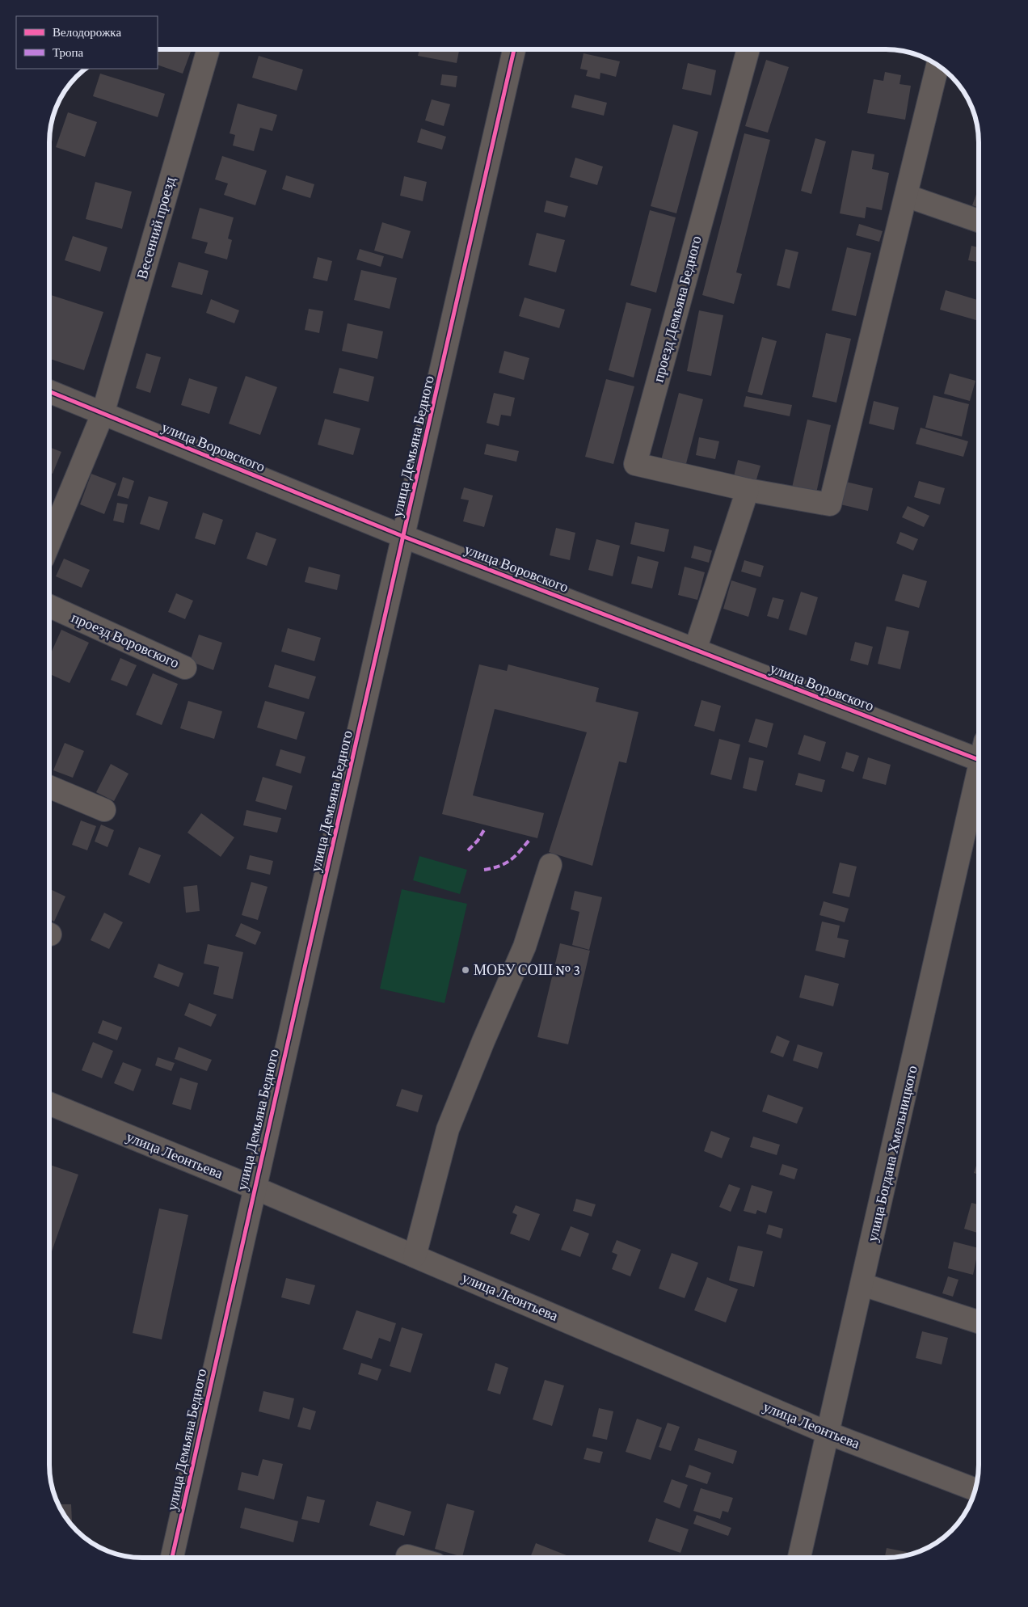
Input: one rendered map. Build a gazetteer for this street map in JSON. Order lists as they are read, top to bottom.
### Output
{
  "streets": {
    "street": [
      "Весенний проезд",
      "проезд Демьяна Бедного",
      "улица Демьяна Бедного",
      "улица Воровского",
      "проезд Воровского",
      "улица Богдана Хмельницкого",
      "улица Леонтьева"
    ]
  },
  "crossings": [
    ["Весенний проезд", "улица Воровского"],
    ["улица Демьяна Бедного", "улица Воровского"],
    ["улица Демьяна Бедного", "улица Леонтьева"],
    ["улица Богдана Хмельницкого", "улица Леонтьева"]
  ],
  "places": ["МОБУ СОШ № 3"],
  "legend": ["Велодорожка", "Тропа"]
}
